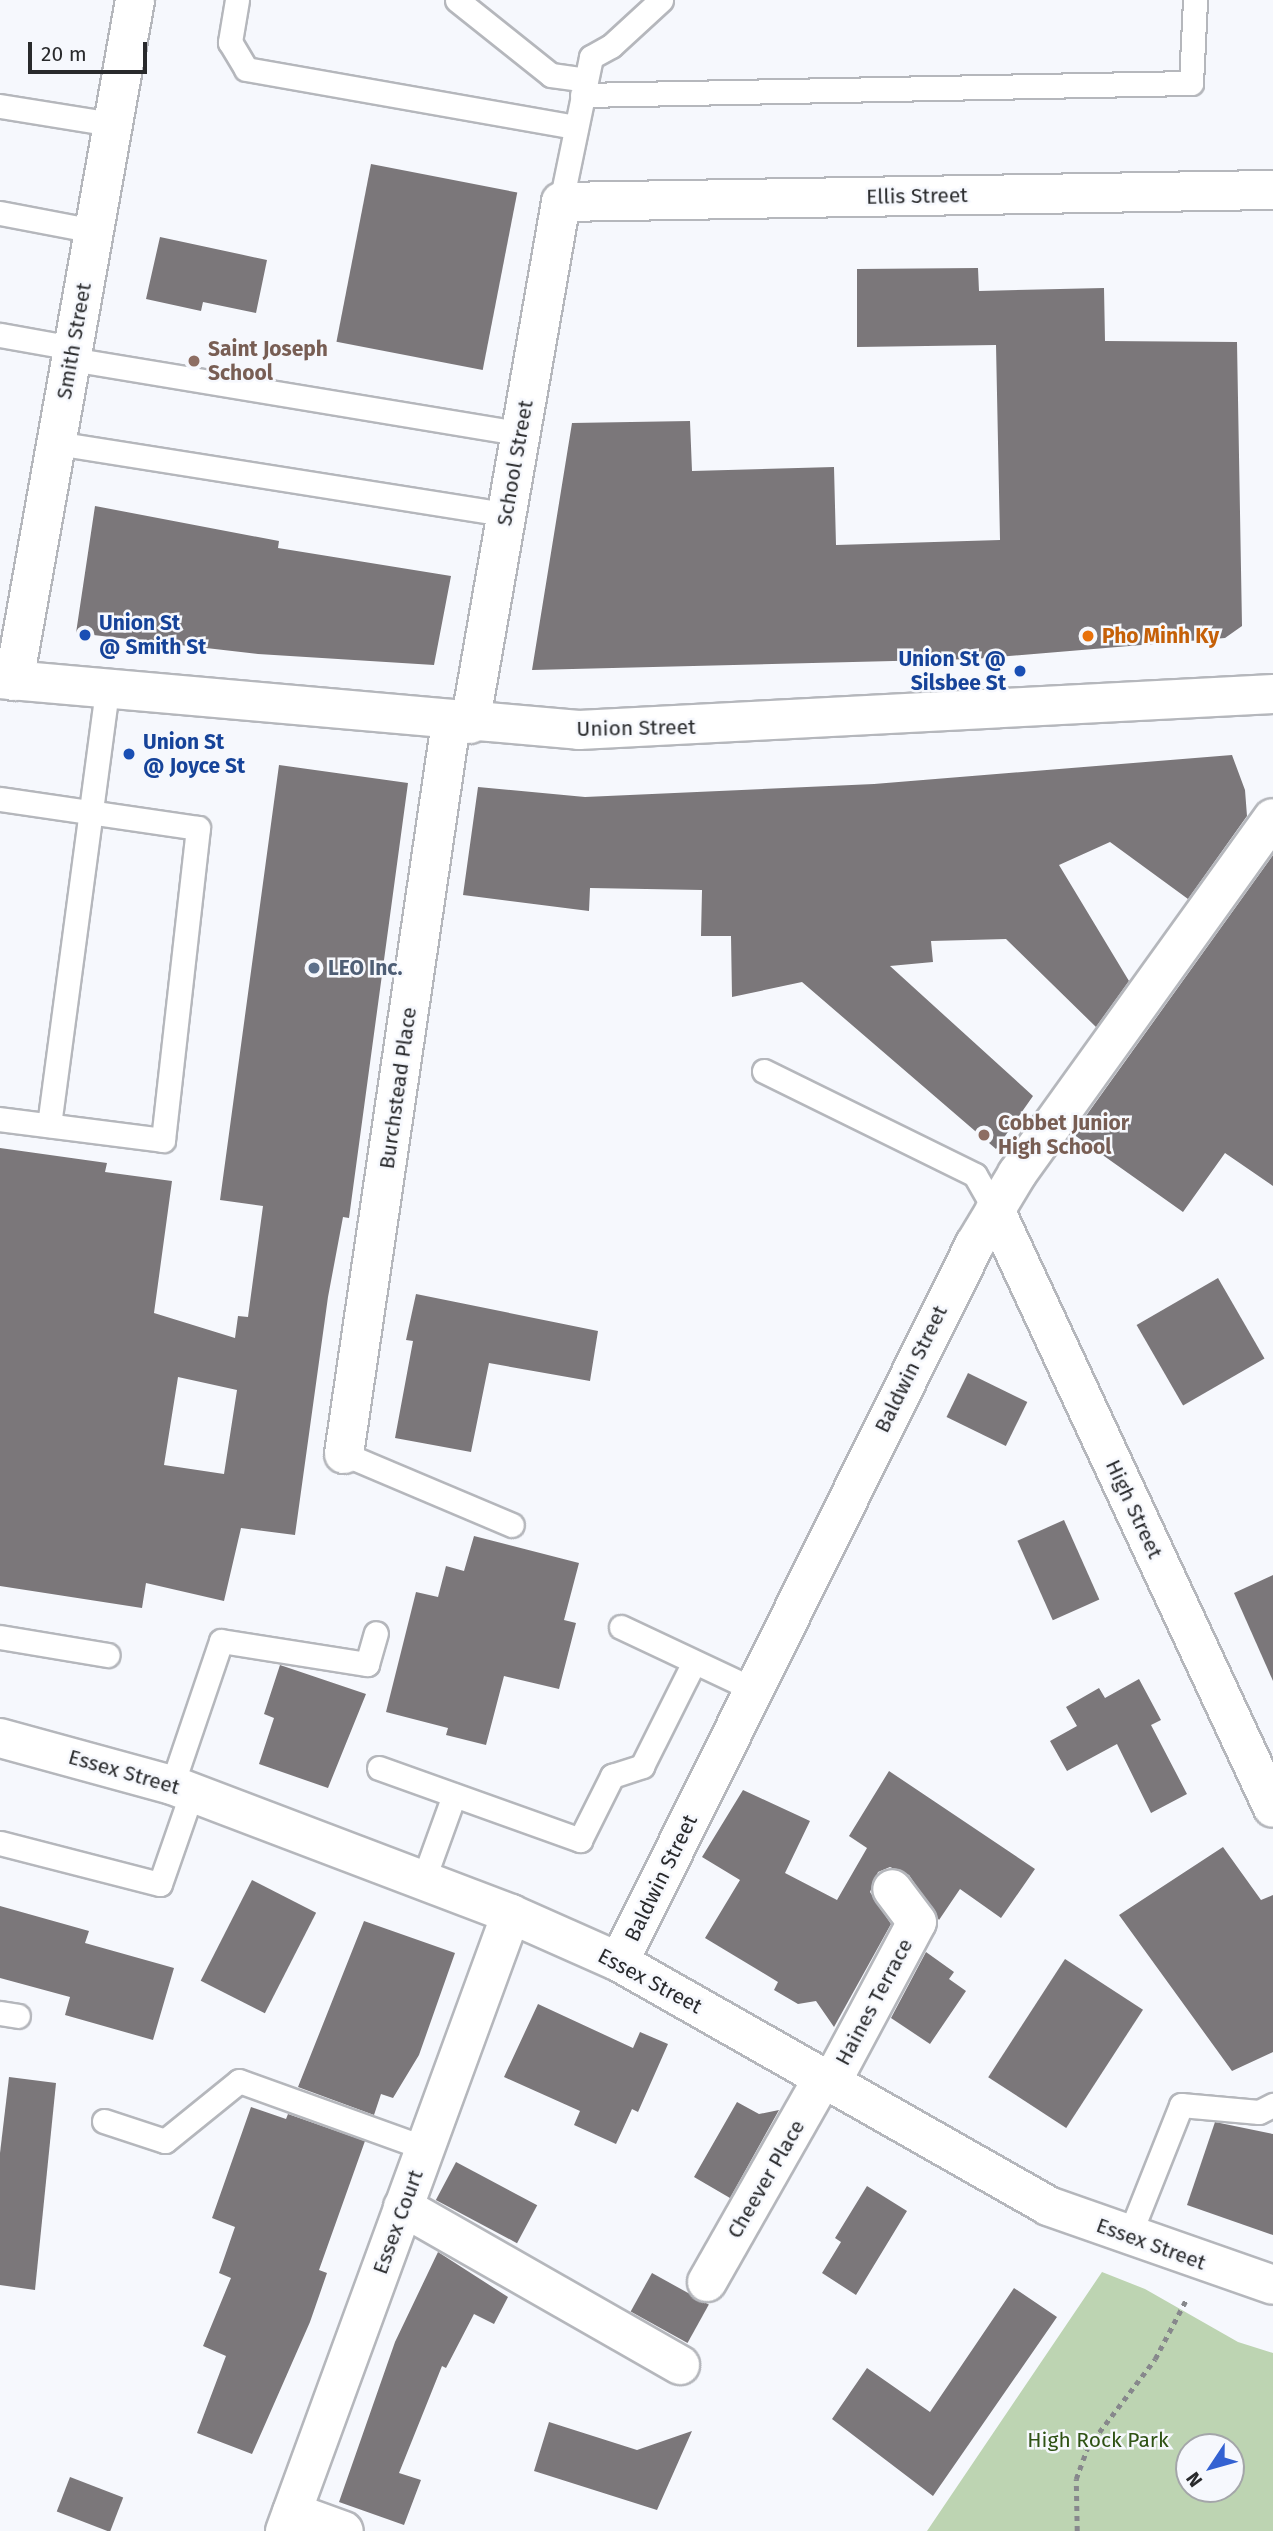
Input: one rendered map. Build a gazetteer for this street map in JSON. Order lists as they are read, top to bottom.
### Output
{
  "streets": {
    "street": [
      "Ellis Street",
      "Smith Street",
      "School Street",
      "Union Street",
      "Burchstead Place",
      "Baldwin Street",
      "High Street",
      "Essex Street",
      "Haines Terrace",
      "Cheever Place",
      "Essex Court"
    ]
  },
  "crossings": [
    ["Ellis Street", "School Street"],
    ["Smith Street", "Union Street"],
    ["School Street", "Union Street"],
    ["School Street", "Burchstead Place"],
    ["Union Street", "Burchstead Place"],
    ["Baldwin Street", "High Street"],
    ["Baldwin Street", "Essex Street"],
    ["Essex Street", "Haines Terrace"],
    ["Essex Street", "Cheever Place"],
    ["Essex Street", "Essex Court"],
    ["Haines Terrace", "Cheever Place"]
  ],
  "parks": ["High Rock Park"],
  "places": [
    "Saint Joseph School",
    "Union St @ Smith St",
    "Pho Minh Ky",
    "Union St @ Silsbee St",
    "Union St @ Joyce St",
    "LEO Inc.",
    "Cobbet Junior High School"
  ],
  "scale_bar": "20 m",
  "north": "bottom left"
}
